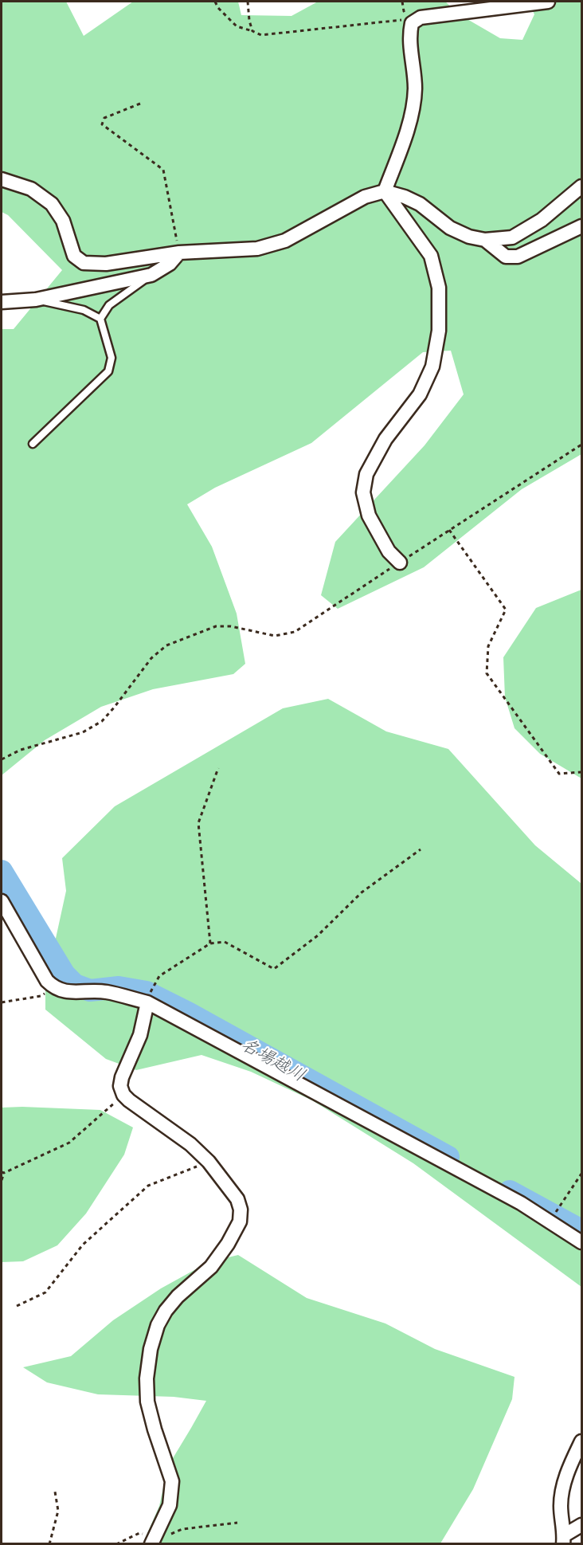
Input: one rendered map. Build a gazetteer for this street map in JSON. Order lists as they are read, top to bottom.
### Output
{
  "water": ["名場越川"]
}
